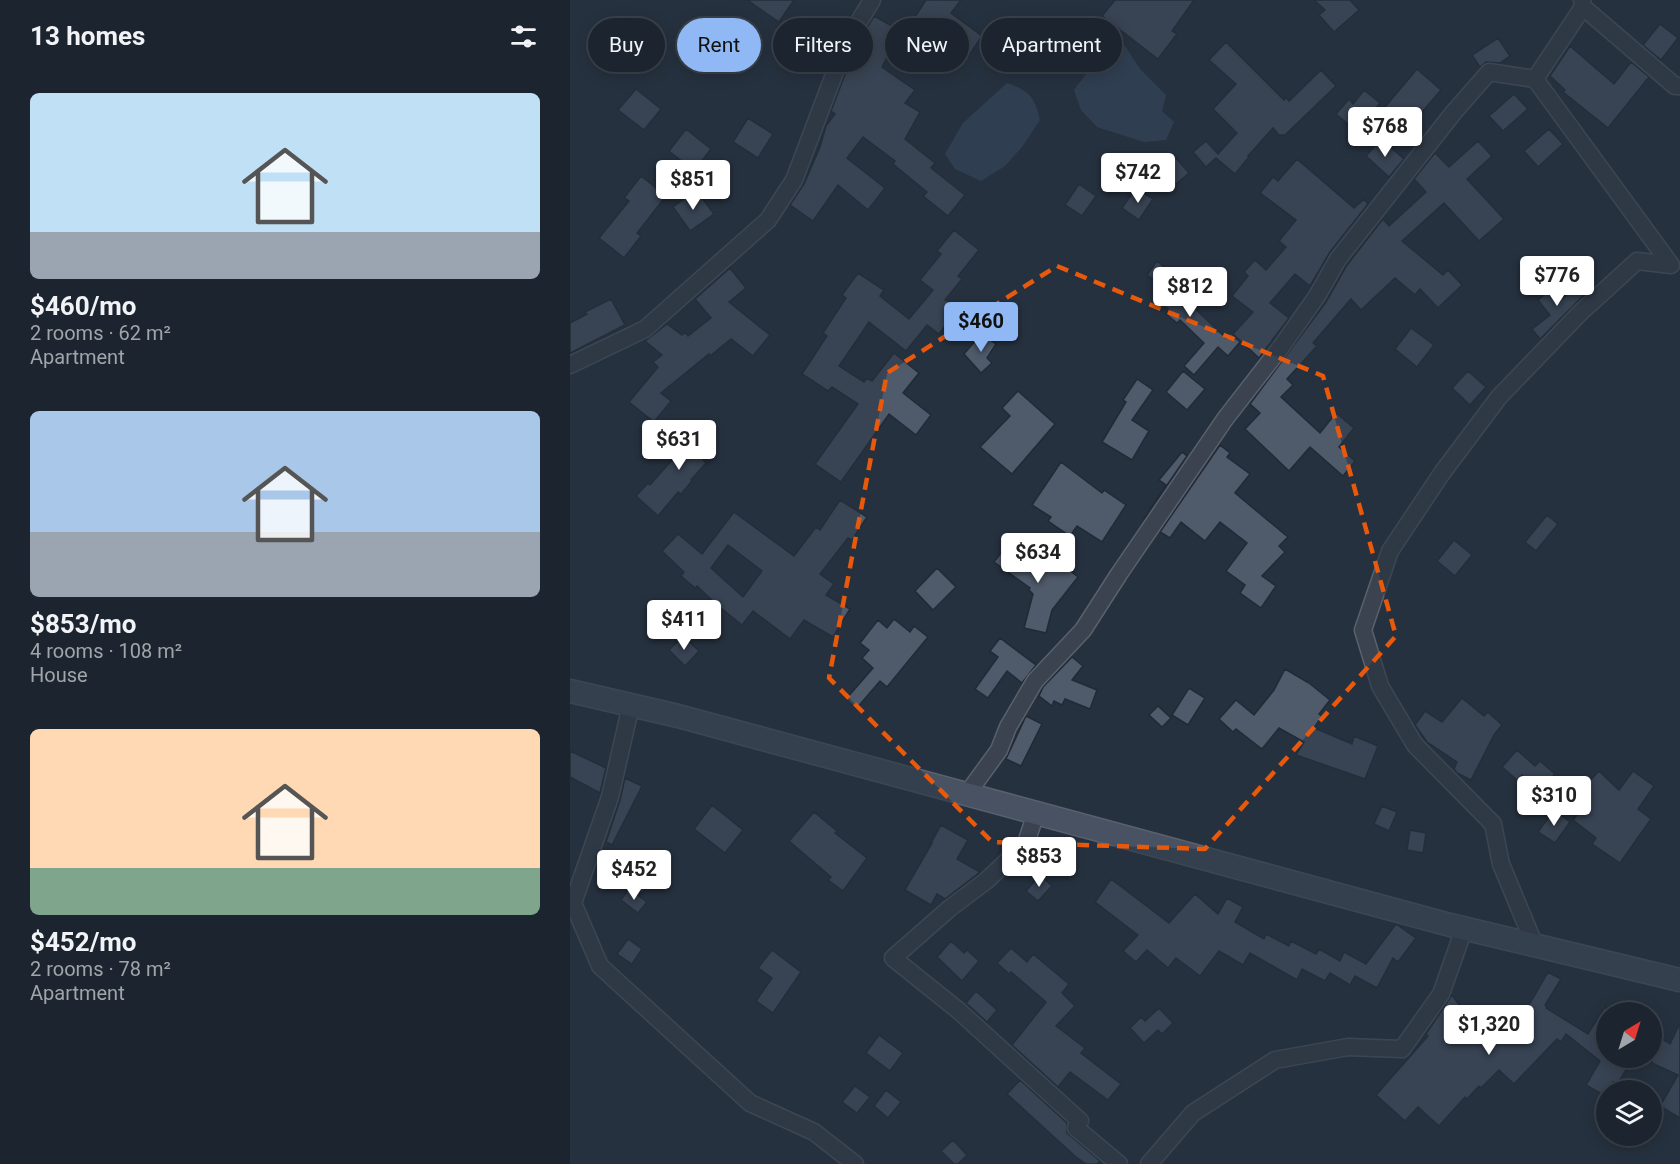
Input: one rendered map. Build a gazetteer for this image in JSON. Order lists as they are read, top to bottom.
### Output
{
  "north": "top right",
  "page": {
    "heading": "13 homes",
    "chip": [
      "Buy",
      "Rent",
      "Filters",
      "New",
      "Apartment"
    ],
    "list": [
      {
        "name": "$460/mo",
        "note": "2 rooms · 62 m² · Apartment"
      },
      {
        "name": "$853/mo",
        "note": "4 rooms · 108 m² · House"
      },
      {
        "name": "$452/mo",
        "note": "2 rooms · 78 m² · Apartment"
      }
    ],
    "price": [
      "$768",
      "$742",
      "$851",
      "$776",
      "$812",
      "$460",
      "$631",
      "$634",
      "$411",
      "$310",
      "$853",
      "$452",
      "$1,320"
    ]
  }
}
